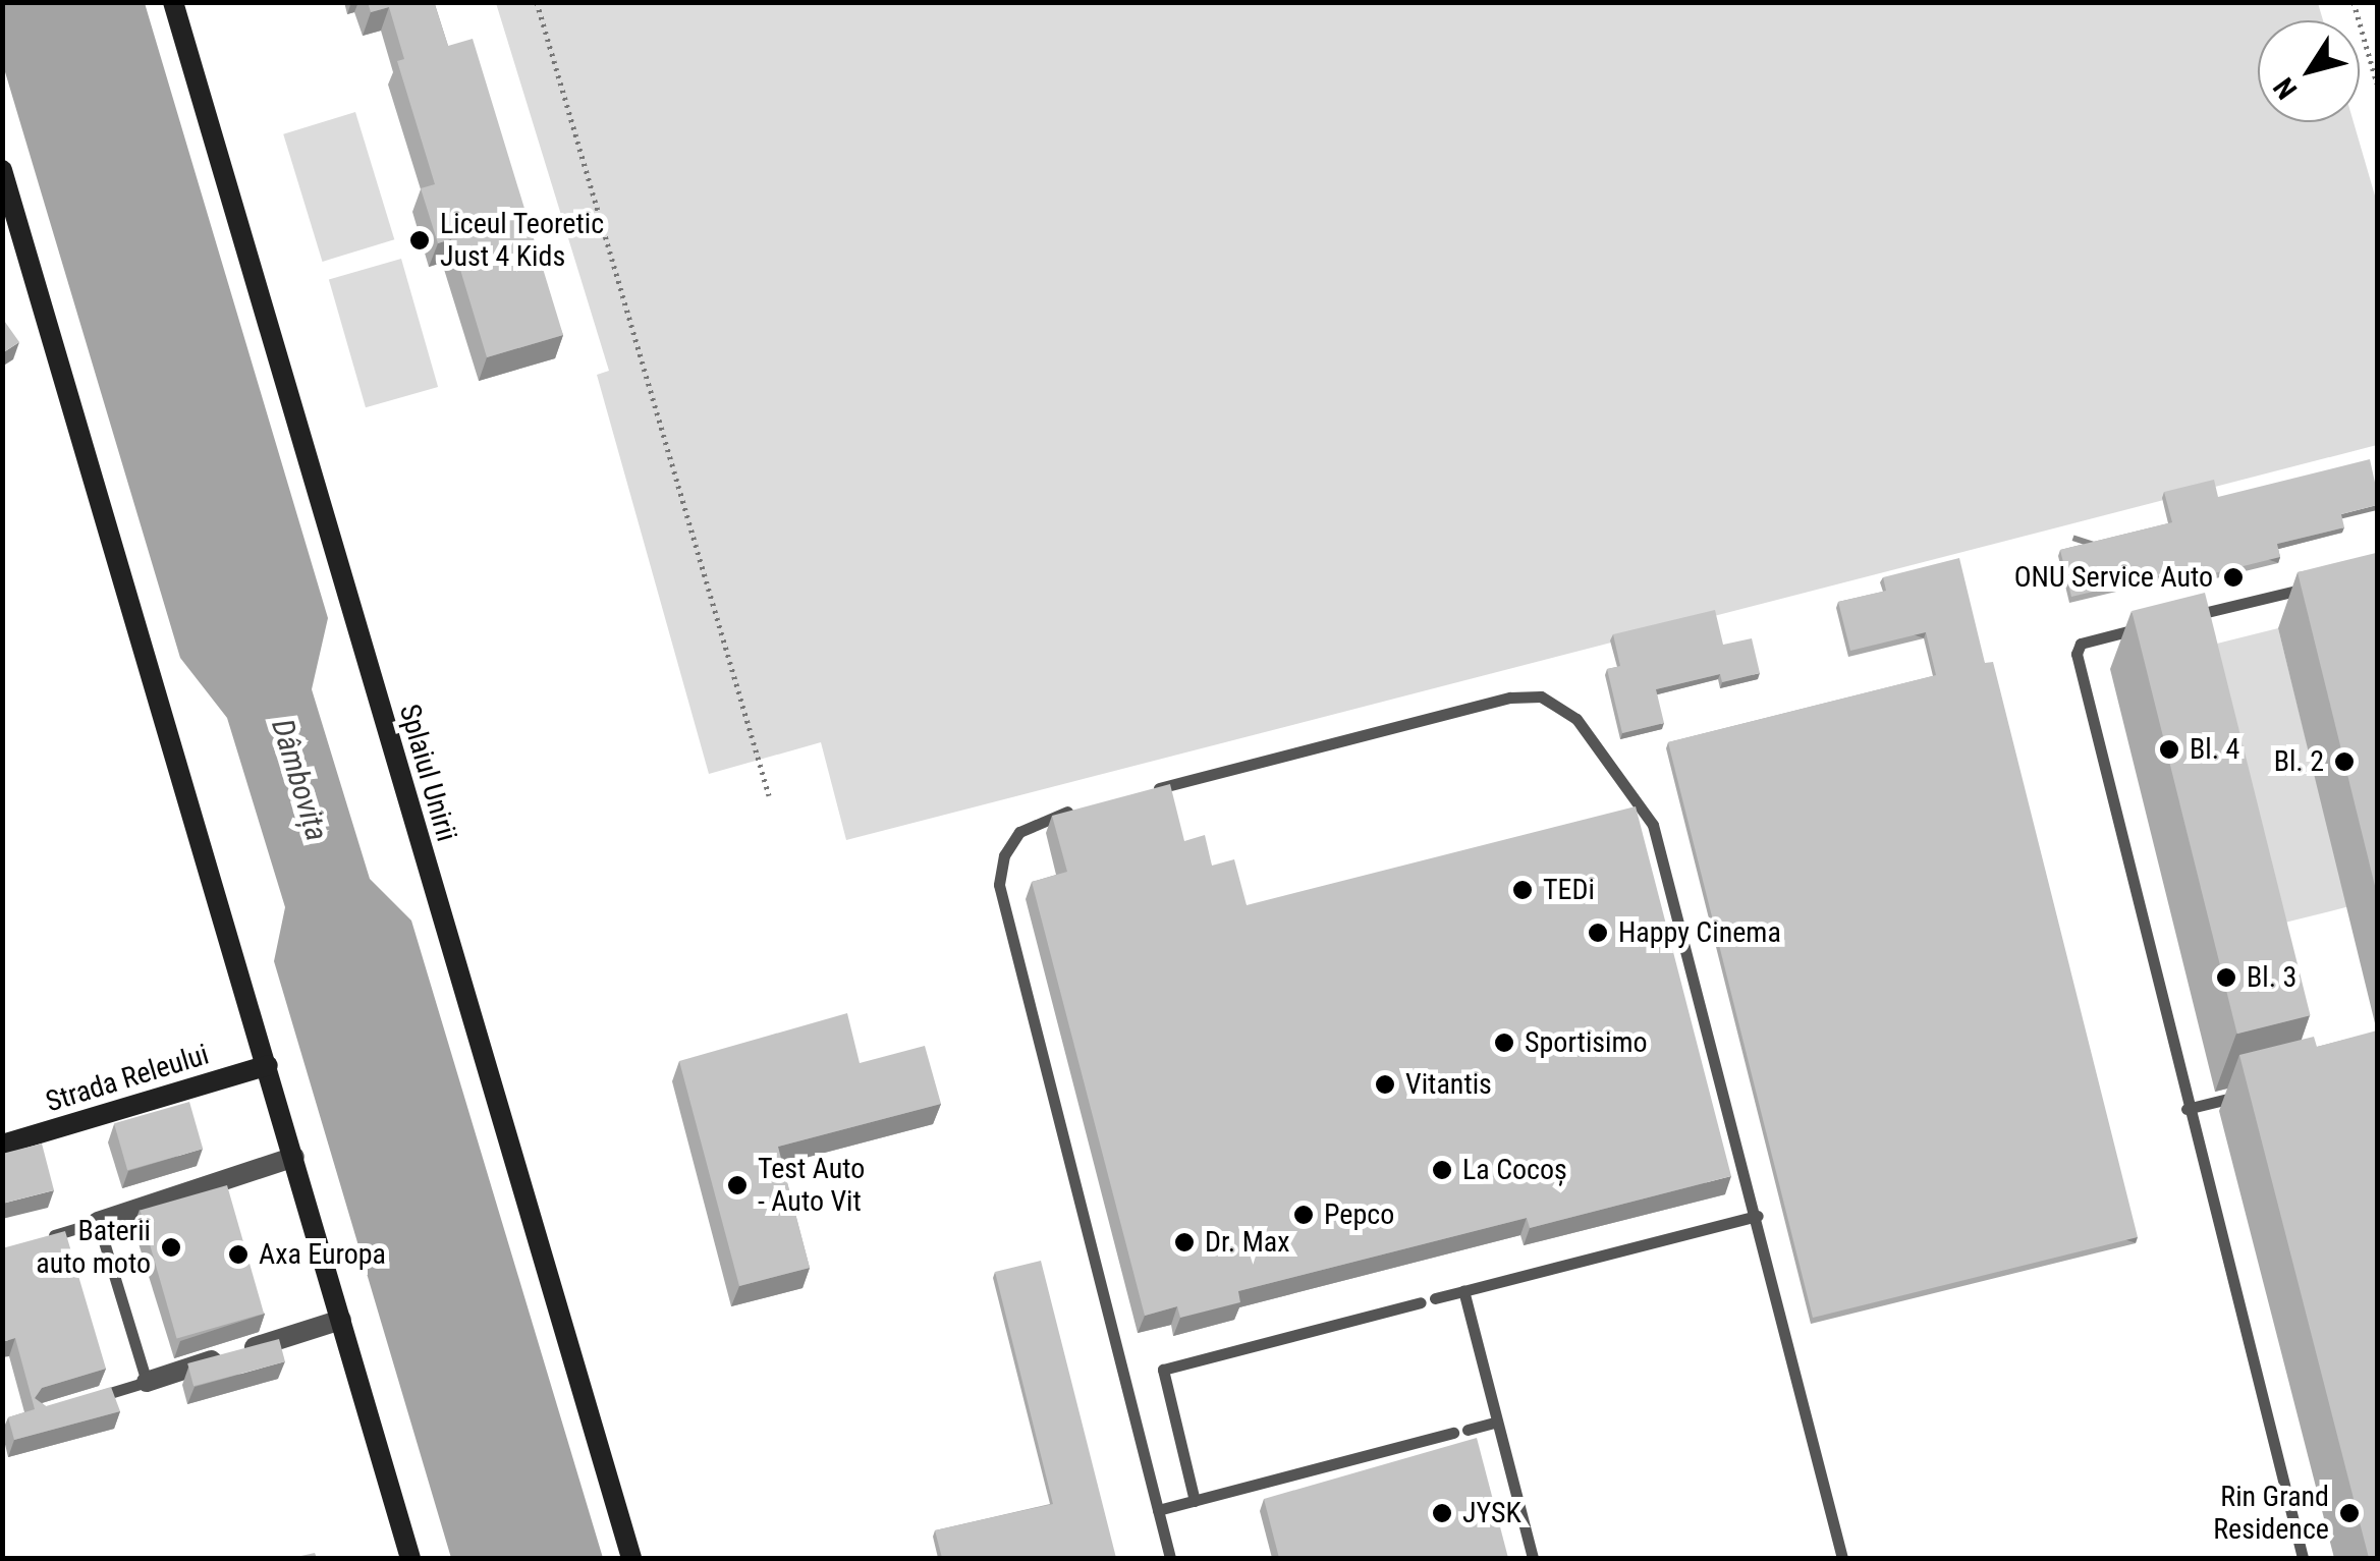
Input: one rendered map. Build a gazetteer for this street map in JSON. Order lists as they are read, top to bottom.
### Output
{
  "streets": {
    "main road": ["Splaiul Unirii", "Strada Releului"]
  },
  "water": ["Dâmbovița"],
  "places": [
    "Liceul Teoretic Just 4 Kids",
    "ONU Service Auto",
    "Bl. 4",
    "Bl. 2",
    "TEDi",
    "Happy Cinema",
    "Bl. 3",
    "Sportisimo",
    "Vitantis",
    "La Cocoș",
    "Test Auto - Auto Vit",
    "Pepco",
    "Dr. Max",
    "Baterii auto moto",
    "Axa Europa",
    "JYSK",
    "Rin Grand Residence"
  ],
  "north": "bottom left"
}
